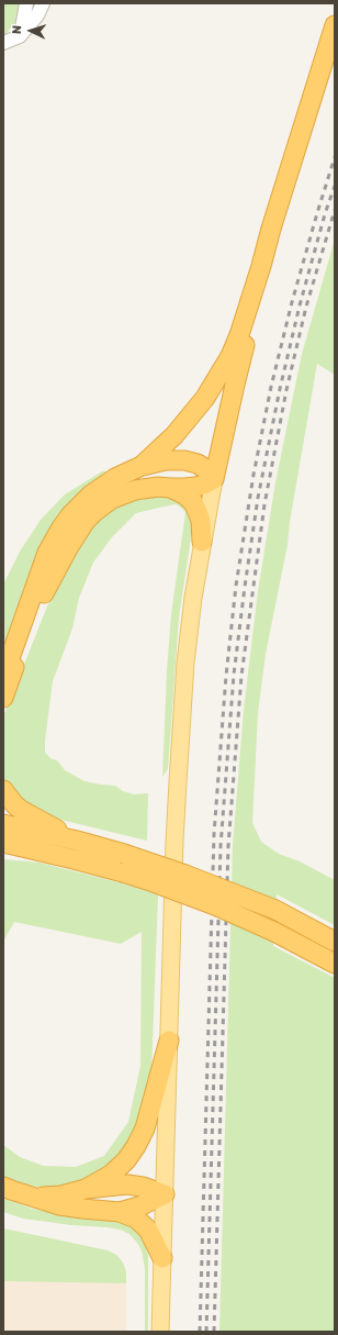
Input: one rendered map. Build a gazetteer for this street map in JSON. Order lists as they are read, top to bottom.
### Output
{
  "north": "left"
}
